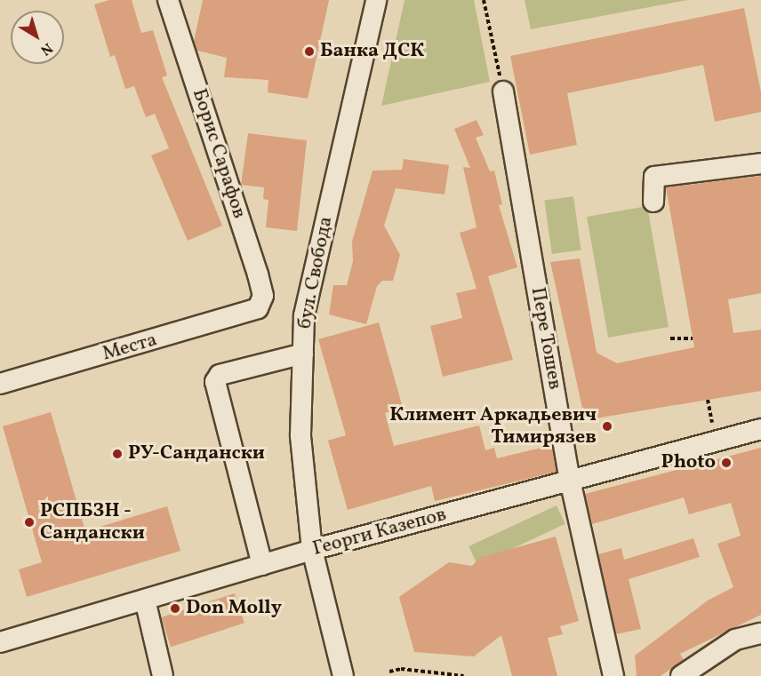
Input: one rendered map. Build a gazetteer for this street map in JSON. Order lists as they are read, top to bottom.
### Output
{
  "streets": {
    "street": [
      "Борис Сарафов",
      "бул. Свобода",
      "Пере Тошев",
      "Места",
      "Георги Казепов"
    ]
  },
  "crossings": [
    ["Борис Сарафов", "Места"],
    ["бул. Свобода", "Георги Казепов"],
    ["Пере Тошев", "Георги Казепов"]
  ],
  "places": [
    "Банка ДСК",
    "Климент Аркадьевич Тимирязев",
    "РУ-Сандански",
    "Photo",
    "РСПБЗН - Сандански",
    "Don Molly"
  ],
  "north": "bottom right"
}
